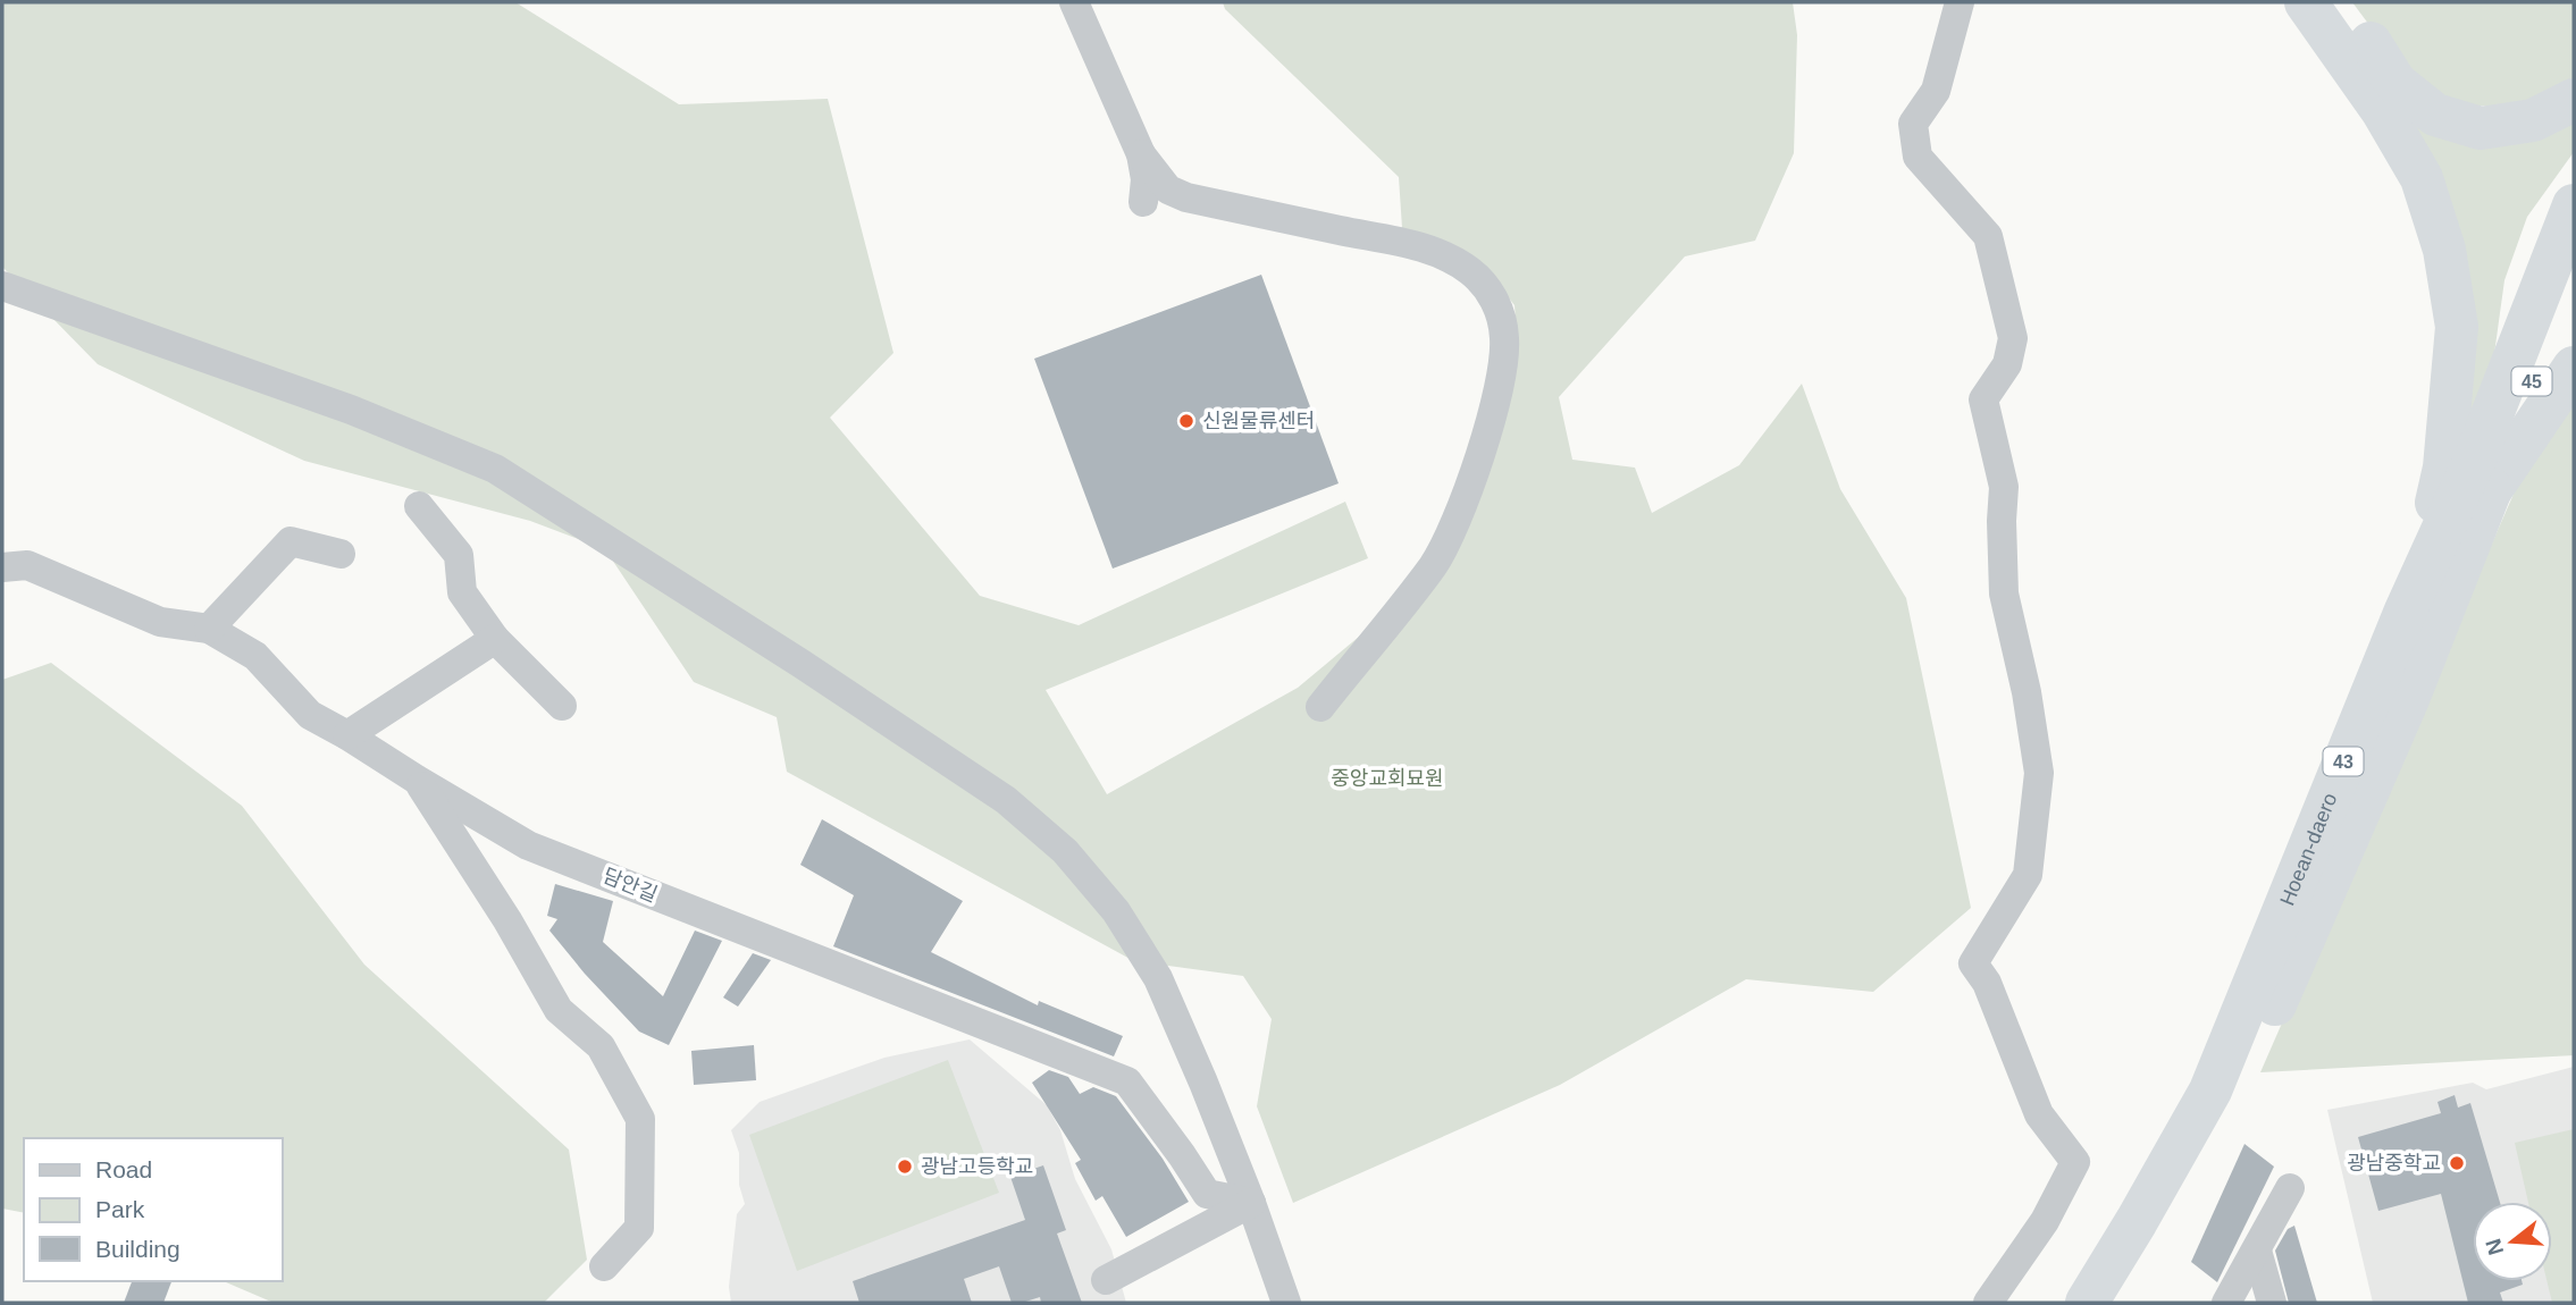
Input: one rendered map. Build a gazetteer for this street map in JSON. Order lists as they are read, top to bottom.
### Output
{
  "streets": {
    "highway": ["45", "43", "Hoean-daero"],
    "street": ["담안길"]
  },
  "parks": ["중앙교회묘원"],
  "places": ["신원물류센터", "광남중학교", "광남고등학교"],
  "legend": ["Road", "Park", "Building"],
  "north": "left"
}
